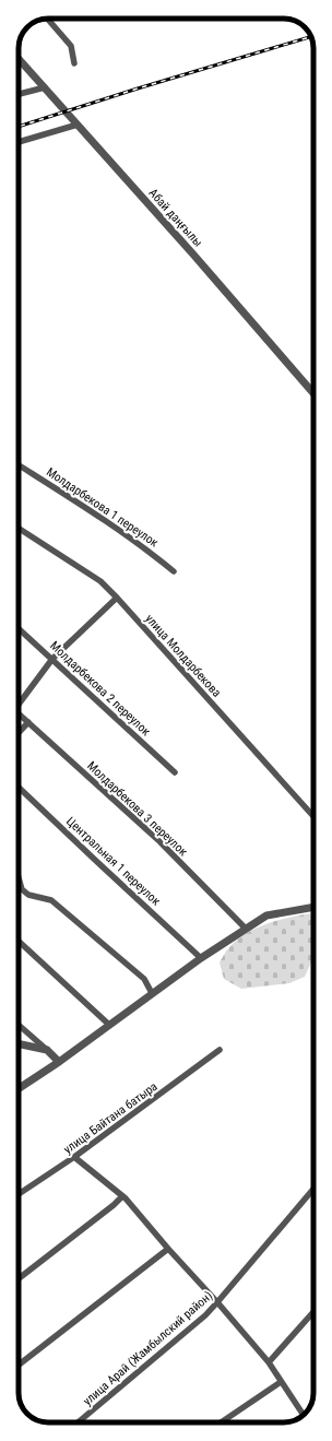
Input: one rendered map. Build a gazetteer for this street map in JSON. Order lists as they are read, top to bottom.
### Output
{
  "streets": {
    "street": [
      "Абай даңғылы",
      "Молдарбекова 1 переулок",
      "улица Молдарбекова",
      "Молдарбекова 2 переулок",
      "Молдарбекова 3 переулок",
      "Центральная 1 переулок",
      "улица Байтана батыра",
      "улица Арай (Жамбылский район)"
    ]
  }
}
